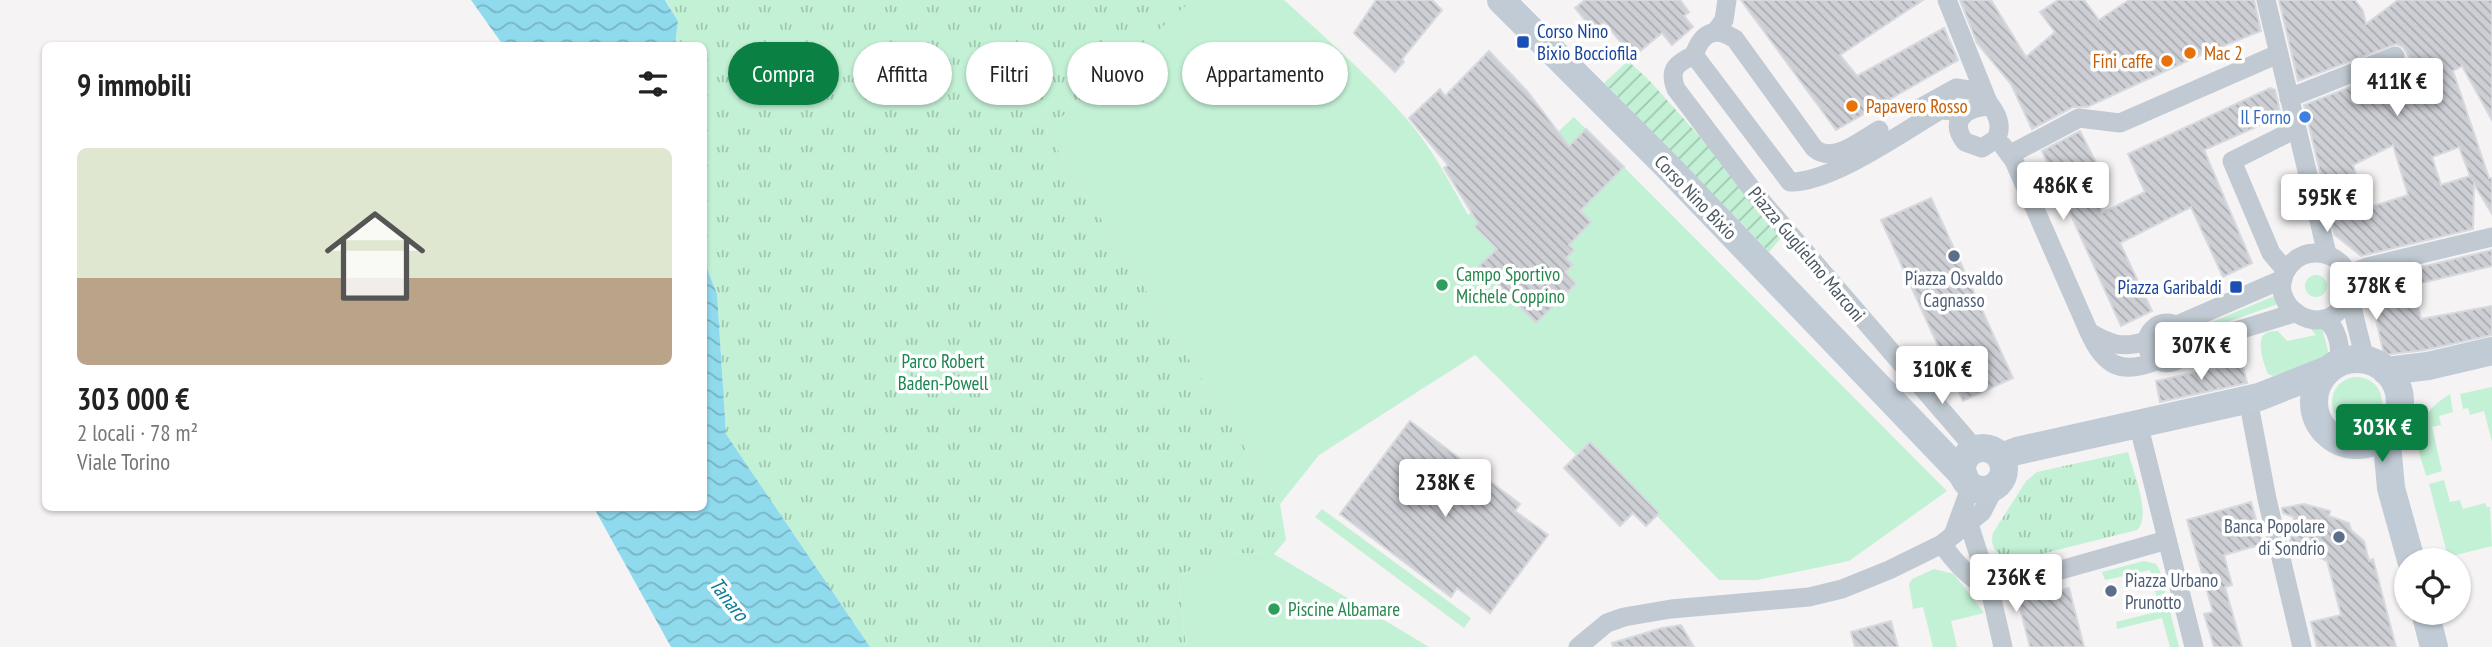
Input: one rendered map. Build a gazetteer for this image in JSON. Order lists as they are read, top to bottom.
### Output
{
  "streets": {
    "main road": ["Corso Nino Bixio"],
    "street": ["Piazza Guglielmo Marconi"]
  },
  "crossings": [
    ["Corso Nino Bixio", "Piazza Guglielmo Marconi"]
  ],
  "water": ["Tanaro"],
  "parks": ["Parco Robert Baden-Powell"],
  "places": {
    "transit": ["Corso Nino Bixio Bocciofila", "Piazza Garibaldi"],
    "other": [
      "Mac 2",
      "Fini caffe",
      "Papavero Rosso",
      "Il Forno",
      "Piazza Osvaldo Cagnasso",
      "Campo Sportivo Michele Coppino",
      "Banca Popolare di Sondrio",
      "Piazza Urbano Prunotto",
      "Piscine Albamare"
    ]
  },
  "page": {
    "chip": [
      "Compra",
      "Affitta",
      "Filtri",
      "Nuovo",
      "Appartamento"
    ],
    "heading": "9 immobili",
    "price": [
      "411K €",
      "486K €",
      "595K €",
      "378K €",
      "307K €",
      "310K €",
      "303K €",
      "238K €",
      "236K €"
    ],
    "list": [
      {
        "name": "303 000 €",
        "note": "2 locali · 78 m² · Viale Torino"
      }
    ]
  }
}
